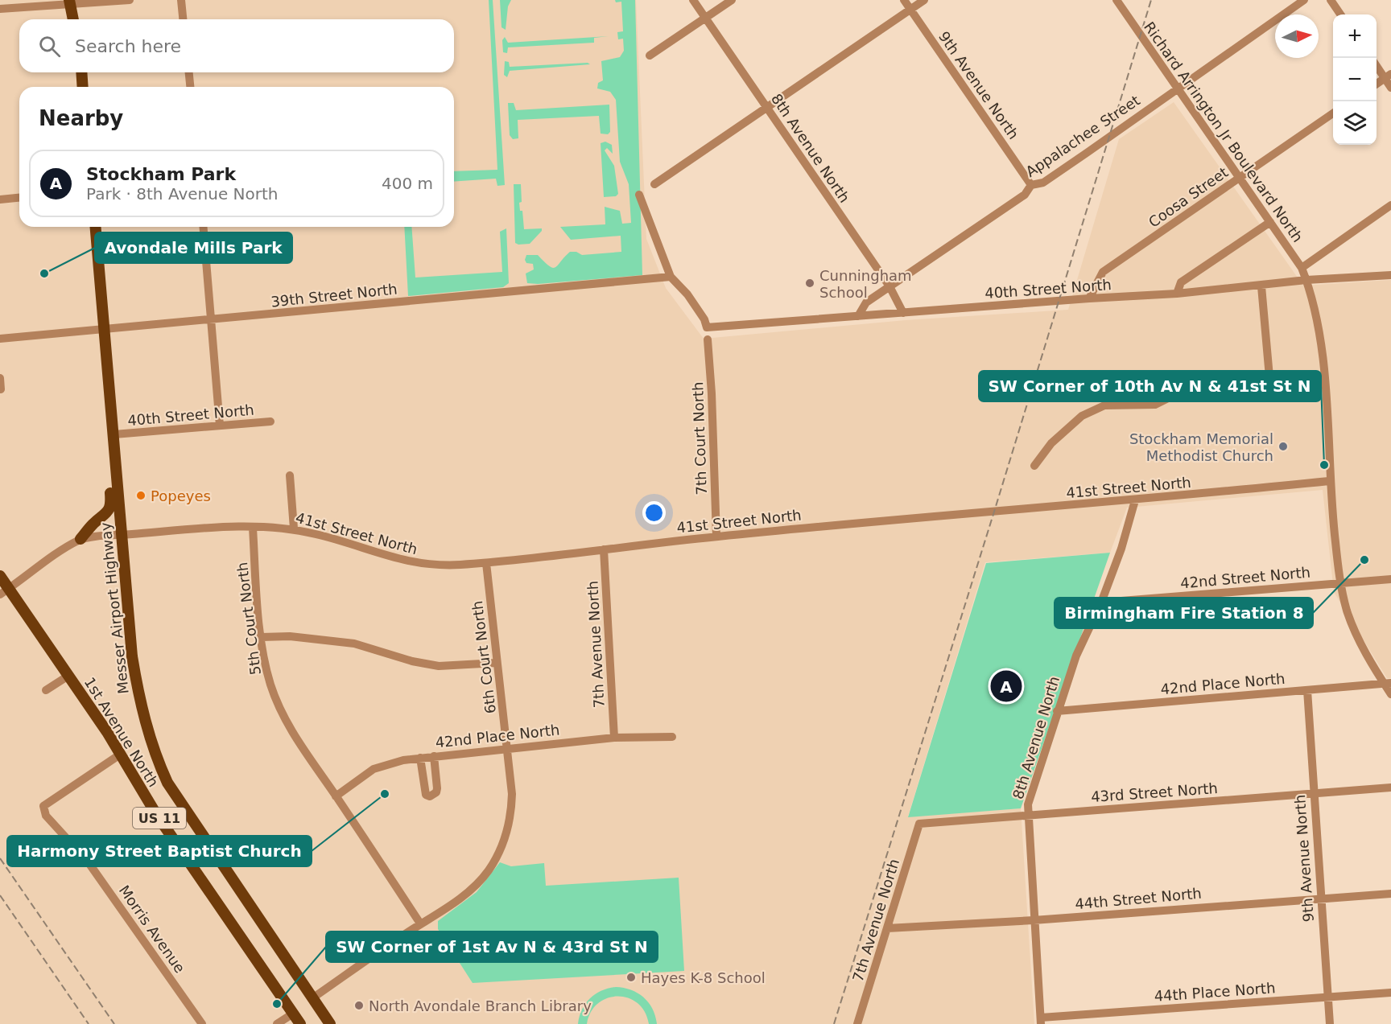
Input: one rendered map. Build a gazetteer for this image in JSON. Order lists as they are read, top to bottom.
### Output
{
  "streets": {
    "main road": ["Messer Airport Highway", "1st Avenue North", "US 11"],
    "street": [
      "9th Avenue North",
      "Richard Arrington Jr Boulevard North",
      "Appalachee Street",
      "8th Avenue North",
      "Coosa Street",
      "40th Street North",
      "39th Street North",
      "7th Court North",
      "41st Street North",
      "42nd Street North",
      "5th Court North",
      "7th Avenue North",
      "6th Court North",
      "42nd Place North",
      "43rd Street North",
      "44th Street North",
      "Morris Avenue",
      "44th Place North"
    ]
  },
  "crossings": [
    ["9th Avenue North", "Appalachee Street"],
    ["9th Avenue North", "42nd Place North"],
    ["9th Avenue North", "43rd Street North"],
    ["9th Avenue North", "44th Street North"],
    ["9th Avenue North", "44th Place North"],
    ["Richard Arrington Jr Boulevard North", "Appalachee Street"],
    ["Richard Arrington Jr Boulevard North", "Coosa Street"],
    ["Richard Arrington Jr Boulevard North", "40th Street North"],
    ["Richard Arrington Jr Boulevard North", "41st Street North"],
    ["Richard Arrington Jr Boulevard North", "42nd Street North"],
    ["Richard Arrington Jr Boulevard North", "42nd Place North"],
    ["Appalachee Street", "8th Avenue North"],
    ["Appalachee Street", "40th Street North"],
    ["8th Avenue North", "40th Street North"],
    ["8th Avenue North", "41st Street North"],
    ["8th Avenue North", "42nd Street North"],
    ["8th Avenue North", "42nd Place North"],
    ["8th Avenue North", "43rd Street North"],
    ["8th Avenue North", "44th Street North"],
    ["8th Avenue North", "44th Place North"],
    ["Coosa Street", "40th Street North"],
    ["40th Street North", "39th Street North"],
    ["40th Street North", "Messer Airport Highway"],
    ["39th Street North", "Messer Airport Highway"],
    ["7th Court North", "41st Street North"],
    ["41st Street North", "Messer Airport Highway"],
    ["41st Street North", "5th Court North"],
    ["41st Street North", "7th Avenue North"],
    ["41st Street North", "6th Court North"],
    ["5th Court North", "42nd Place North"],
    ["7th Avenue North", "42nd Place North"],
    ["7th Avenue North", "43rd Street North"],
    ["7th Avenue North", "44th Street North"],
    ["6th Court North", "42nd Place North"],
    ["1st Avenue North", "Morris Avenue"]
  ],
  "places": [
    "Avondale Mills Park",
    "Cunningham School",
    "Stockham Memorial Methodist Church",
    "SW Corner of 10th Av N & 41st St N",
    "Popeyes",
    "Birmingham Fire Station 8",
    "Harmony Street Baptist Church",
    "Hayes K-8 School",
    "SW Corner of 1st Av N & 43rd St N",
    "North Avondale Branch Library"
  ],
  "north": "right",
  "page": {
    "map_buttons": ["+", "−"],
    "search": "Search here",
    "heading": "Nearby",
    "list": [
      {
        "mark": "A",
        "name": "Stockham Park",
        "note": "Park · 8th Avenue North",
        "value": "400 m"
      }
    ],
    "pins": "A"
  }
}
